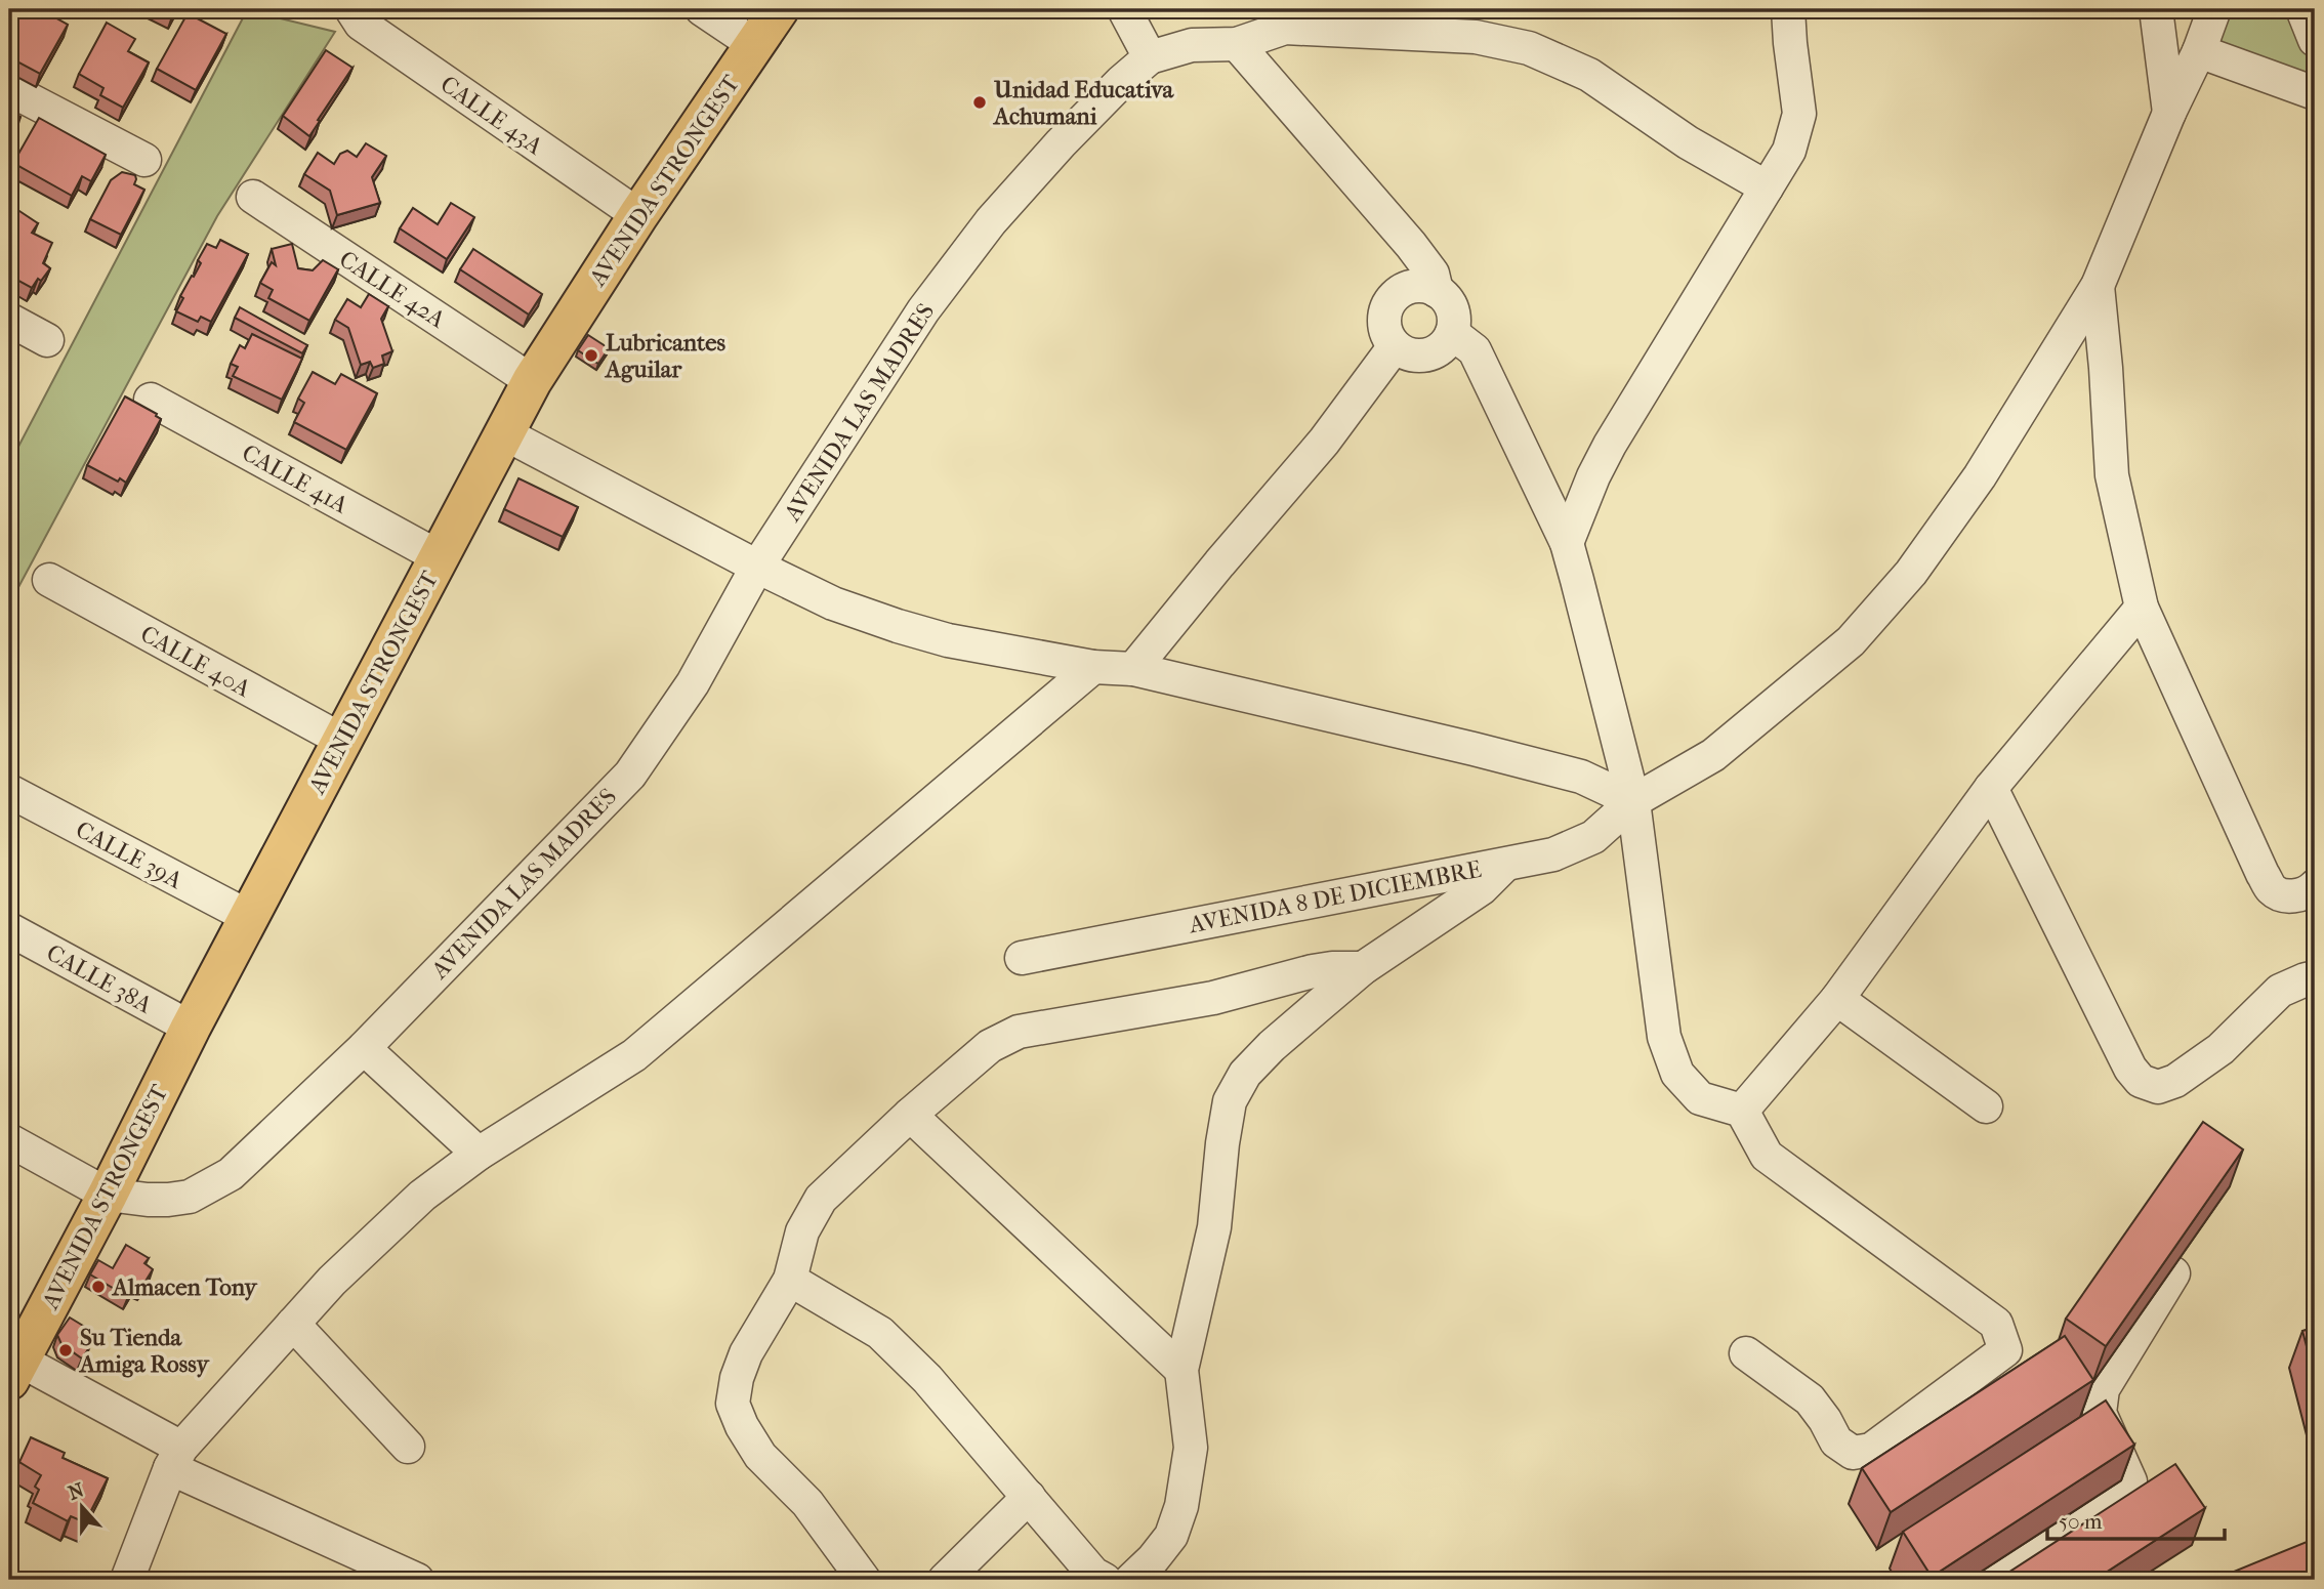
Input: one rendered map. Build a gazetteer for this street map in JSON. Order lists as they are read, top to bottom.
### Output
{
  "streets": {
    "main road": ["AVENIDA STRONGEST"],
    "street": [
      "CALLE 43A",
      "CALLE 42A",
      "AVENIDA LAS MADRES",
      "CALLE 41A",
      "CALLE 40A",
      "CALLE 39A",
      "AVENIDA 8 DE DICIEMBRE",
      "CALLE 38A"
    ]
  },
  "crossings": [
    ["CALLE 43A", "AVENIDA STRONGEST"],
    ["AVENIDA STRONGEST", "CALLE 42A"],
    ["AVENIDA STRONGEST", "AVENIDA LAS MADRES"],
    ["AVENIDA STRONGEST", "CALLE 41A"],
    ["AVENIDA STRONGEST", "CALLE 40A"],
    ["AVENIDA STRONGEST", "CALLE 39A"],
    ["AVENIDA STRONGEST", "CALLE 38A"]
  ],
  "places": [
    "Unidad Educativa Achumani",
    "Lubricantes Aguilar",
    "Almacen Tony",
    "Su Tienda Amiga Rossy"
  ],
  "scale_bar": "50 m",
  "north": "top"
}
